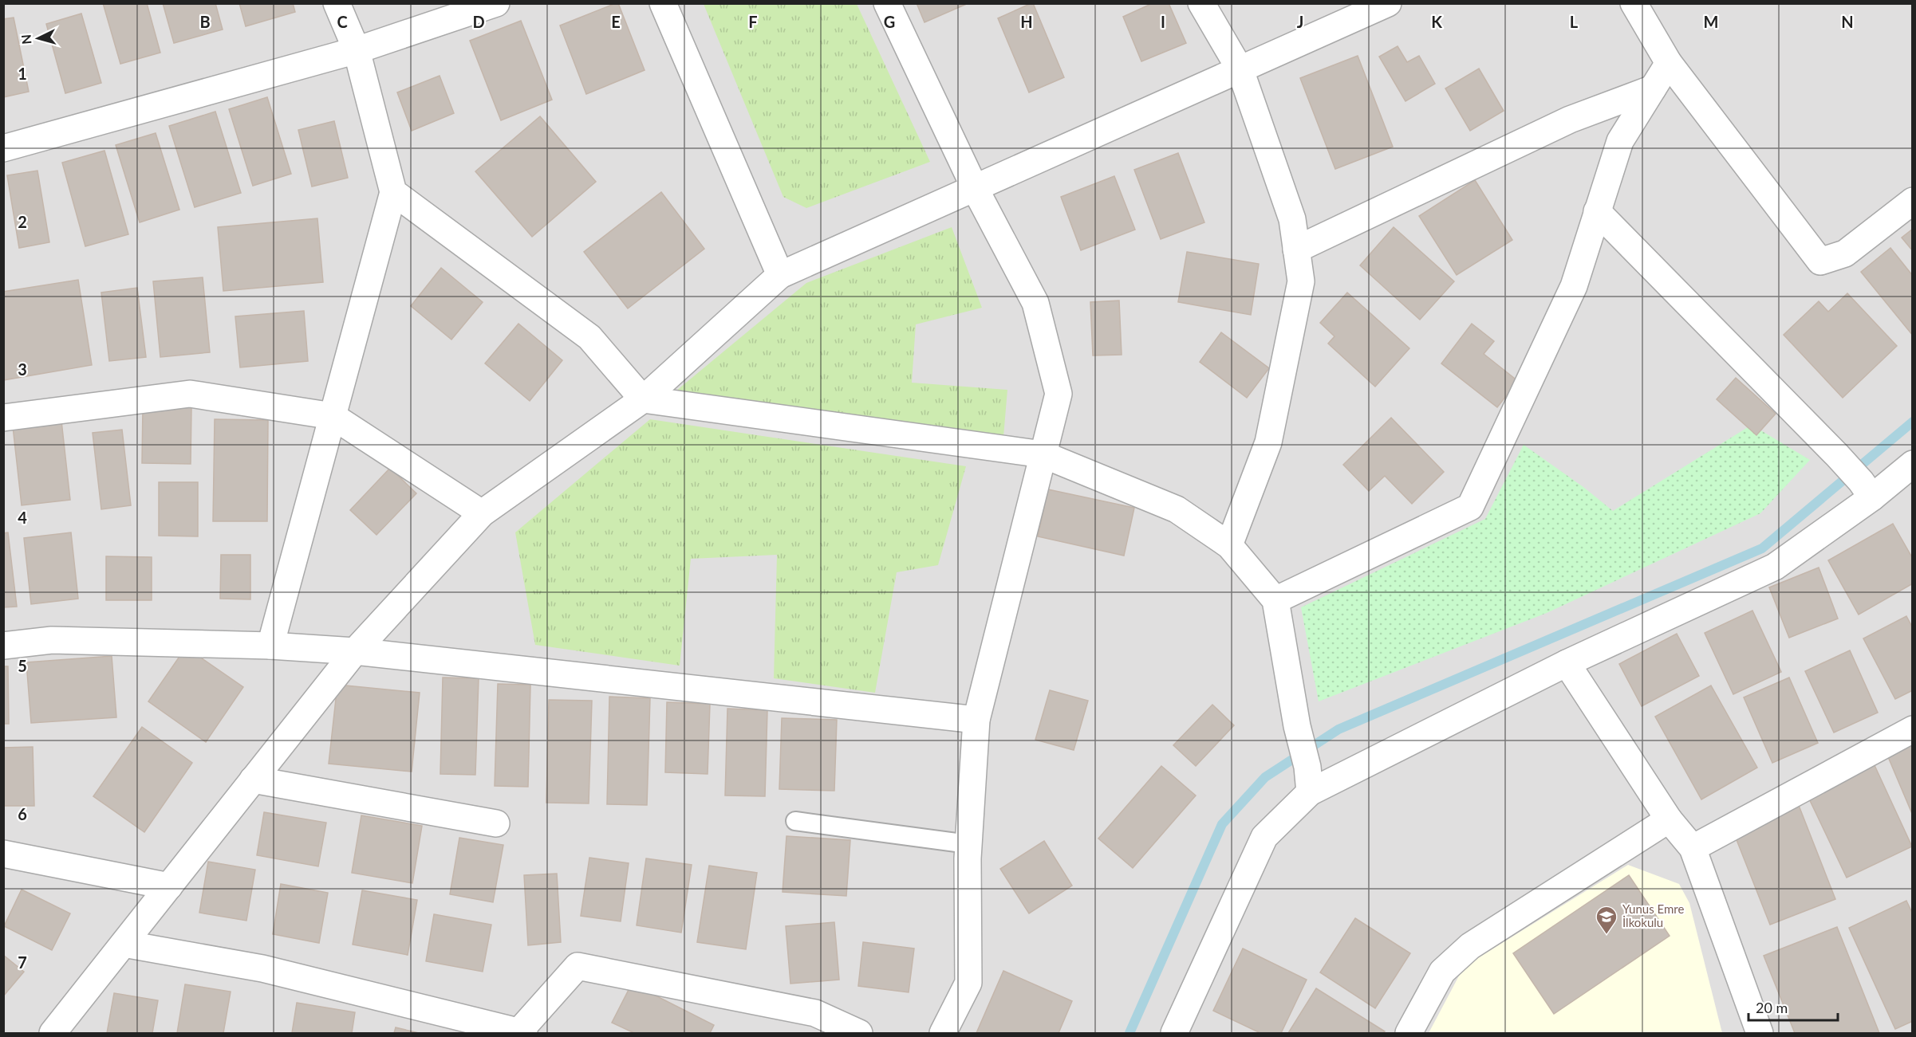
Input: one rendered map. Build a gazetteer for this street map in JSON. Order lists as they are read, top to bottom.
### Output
{
  "places": {
    "school or university": ["Yunus Emre İlkokulu"]
  },
  "scale_bar": "20 m",
  "north": "left",
  "grid": {
    "columns": [
      "B",
      "C",
      "D",
      "E",
      "F",
      "G",
      "H",
      "I",
      "J",
      "K",
      "L",
      "M",
      "N"
    ],
    "rows": [
      "1",
      "2",
      "3",
      "4",
      "5",
      "6",
      "7"
    ]
  }
}
